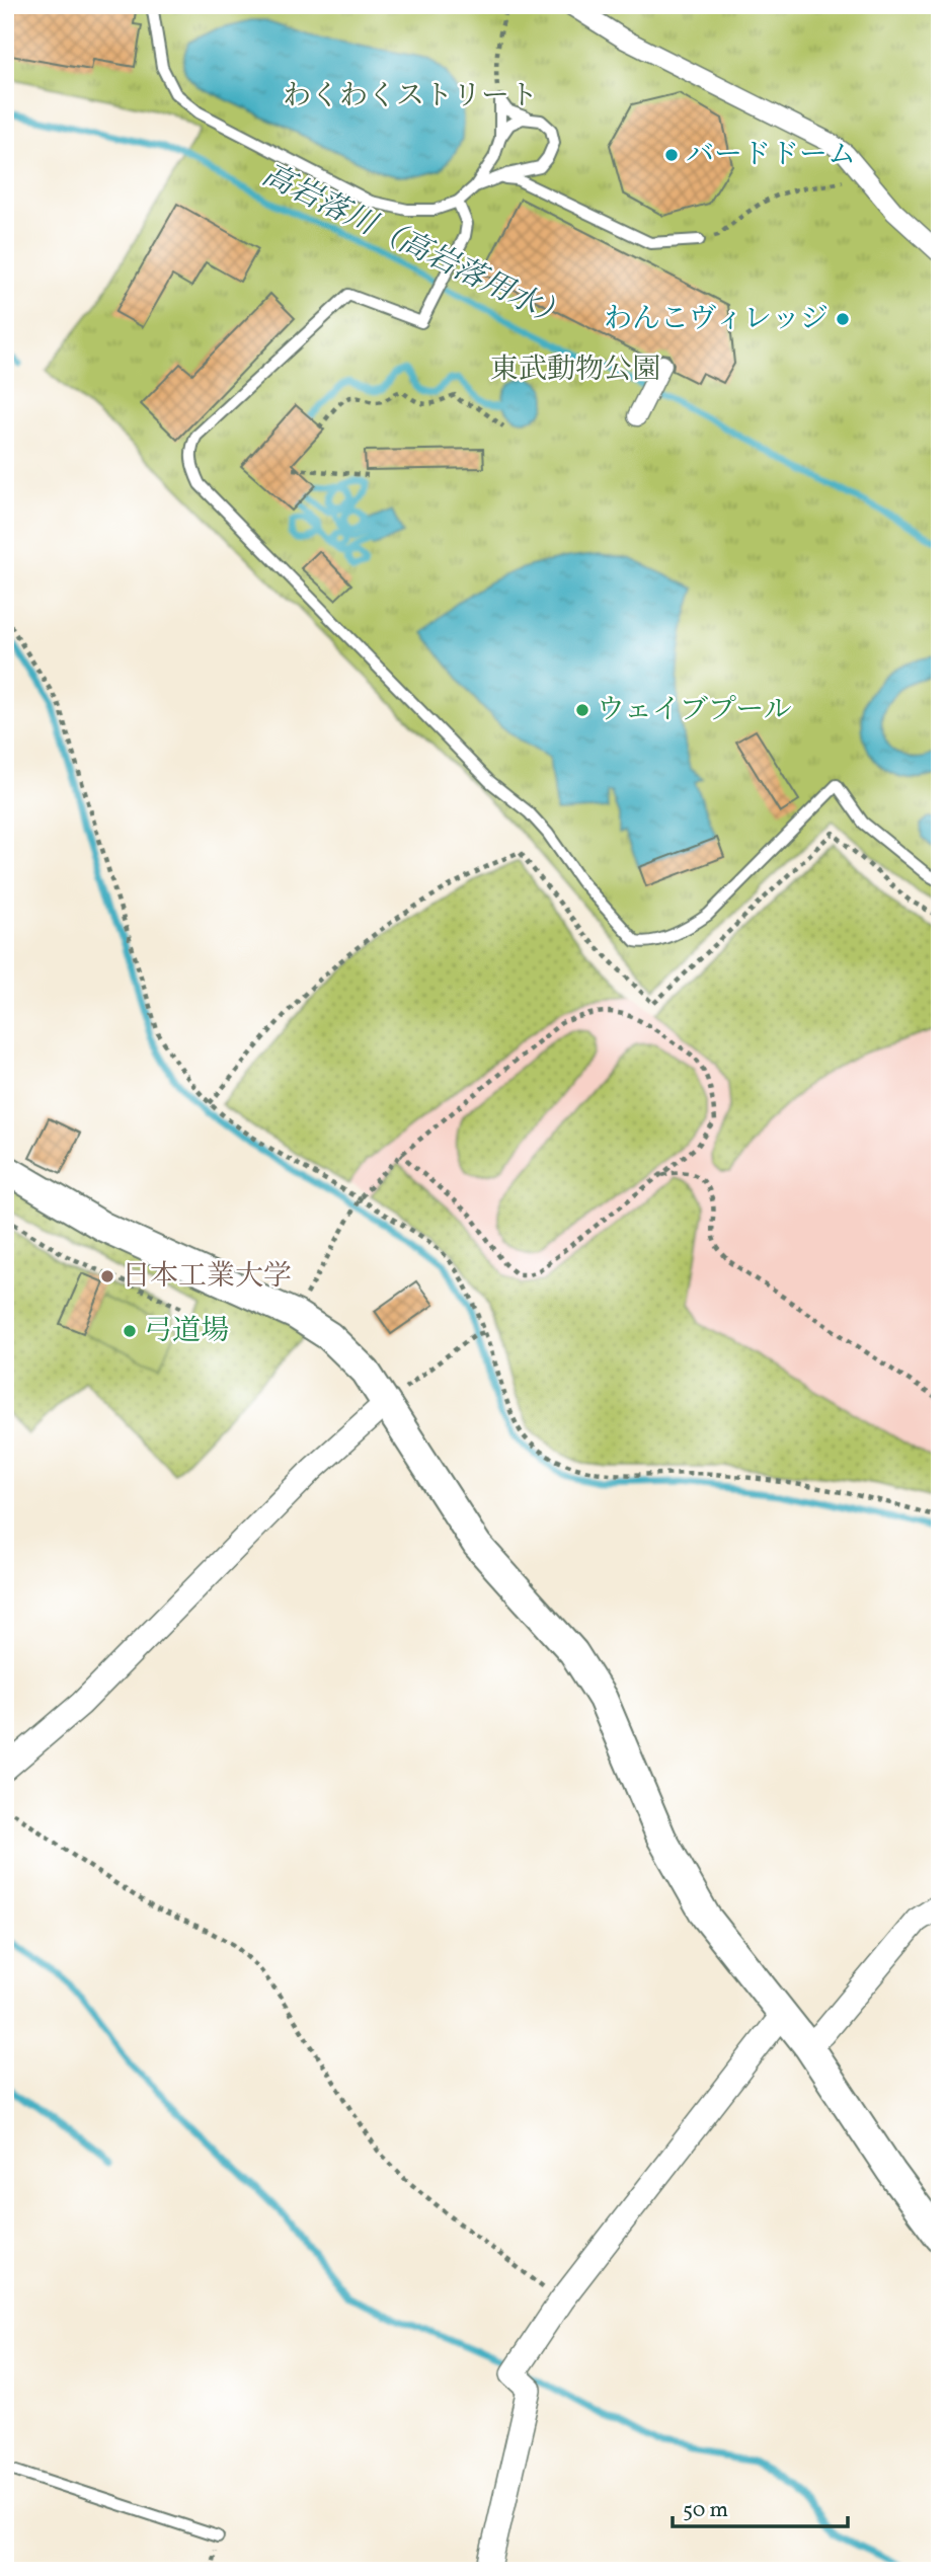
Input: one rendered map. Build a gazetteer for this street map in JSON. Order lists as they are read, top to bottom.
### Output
{
  "water": ["高岩落川（高岩落用水）"],
  "parks": ["わくわくストリート", "東武動物公園"],
  "places": [
    "バードドーム",
    "わんこヴィレッジ",
    "ウェイブプール",
    "日本工業大学",
    "弓道場"
  ],
  "scale_bar": "50 m"
}
